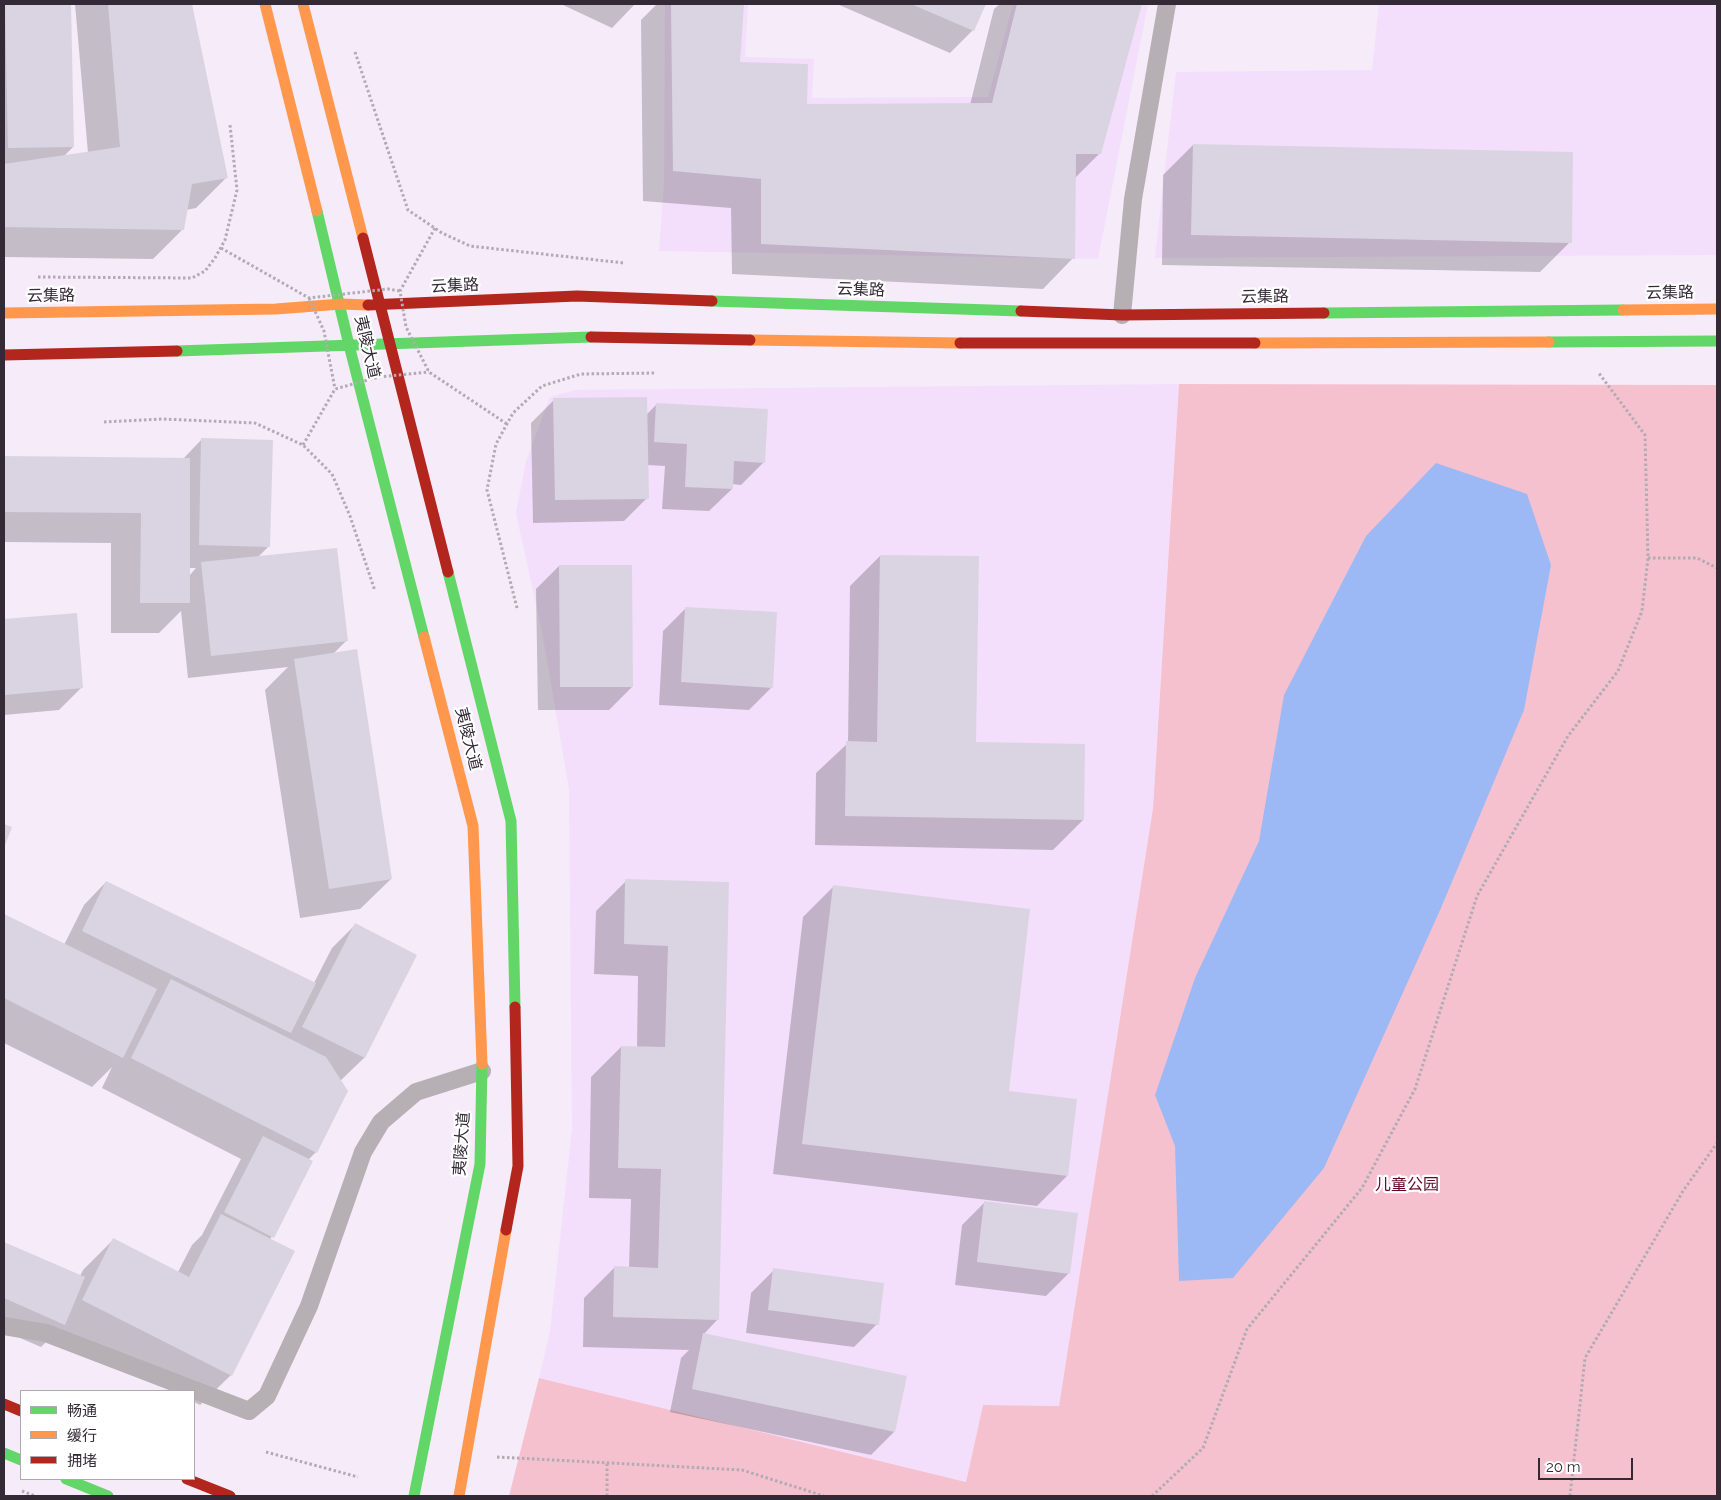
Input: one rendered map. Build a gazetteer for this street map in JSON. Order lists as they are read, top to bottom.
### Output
{
  "streets": {
    "main road": ["云集路", "夷陵大道"]
  },
  "crossings": [
    ["云集路", "夷陵大道"]
  ],
  "parks": ["儿童公园"],
  "legend": ["畅通", "缓行", "拥堵"],
  "scale_bar": "20 m"
}
